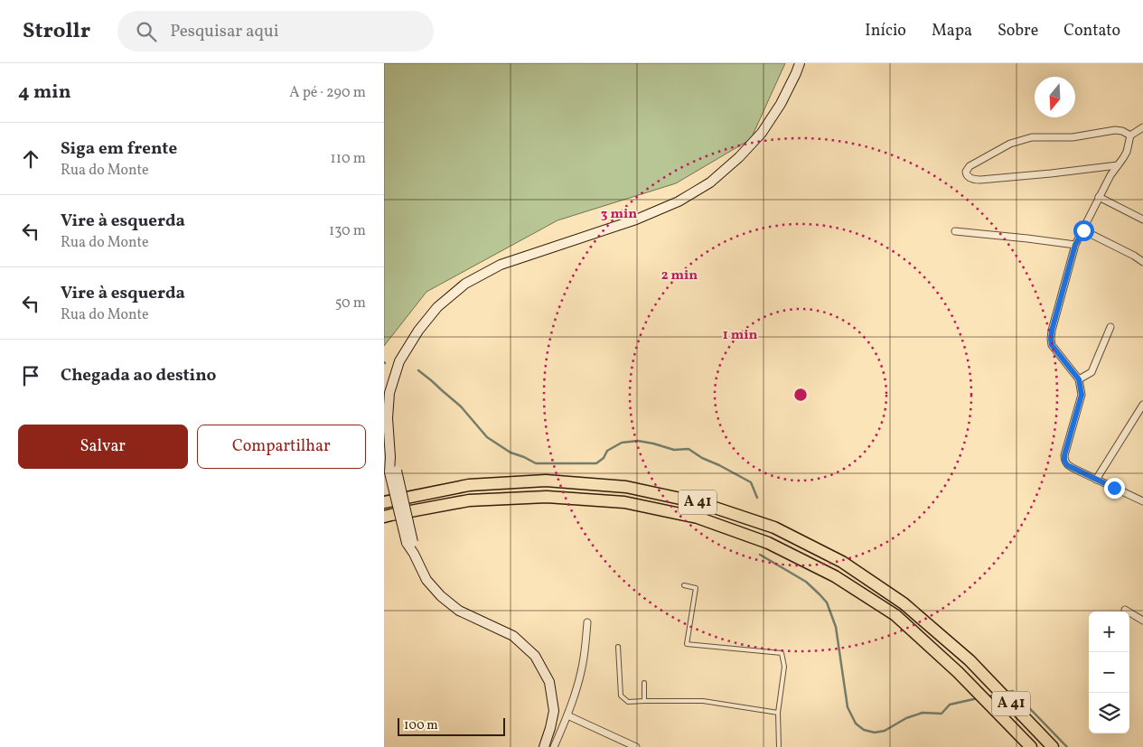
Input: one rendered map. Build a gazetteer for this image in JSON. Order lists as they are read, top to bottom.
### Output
{
  "streets": {
    "highway": ["A 41"]
  },
  "scale_bar": "100 m",
  "north": "bottom",
  "page": {
    "header": "Strollr",
    "search": "Pesquisar aqui",
    "nav": [
      "Início",
      "Mapa",
      "Sobre",
      "Contato"
    ],
    "heading": ["4 min", "A pé · 290 m"],
    "list": [
      ["Siga em frente", "Rua do Monte", "110 m"],
      ["Vire à esquerda", "Rua do Monte", "130 m"],
      ["Vire à esquerda", "Rua do Monte", "50 m"],
      "Chegada ao destino"
    ],
    "buttons": ["Salvar", "Compartilhar"],
    "map_buttons": ["+", "−"],
    "scale": "100 m"
  },
  "rings": ["3 min", "2 min", "1 min"]
}
